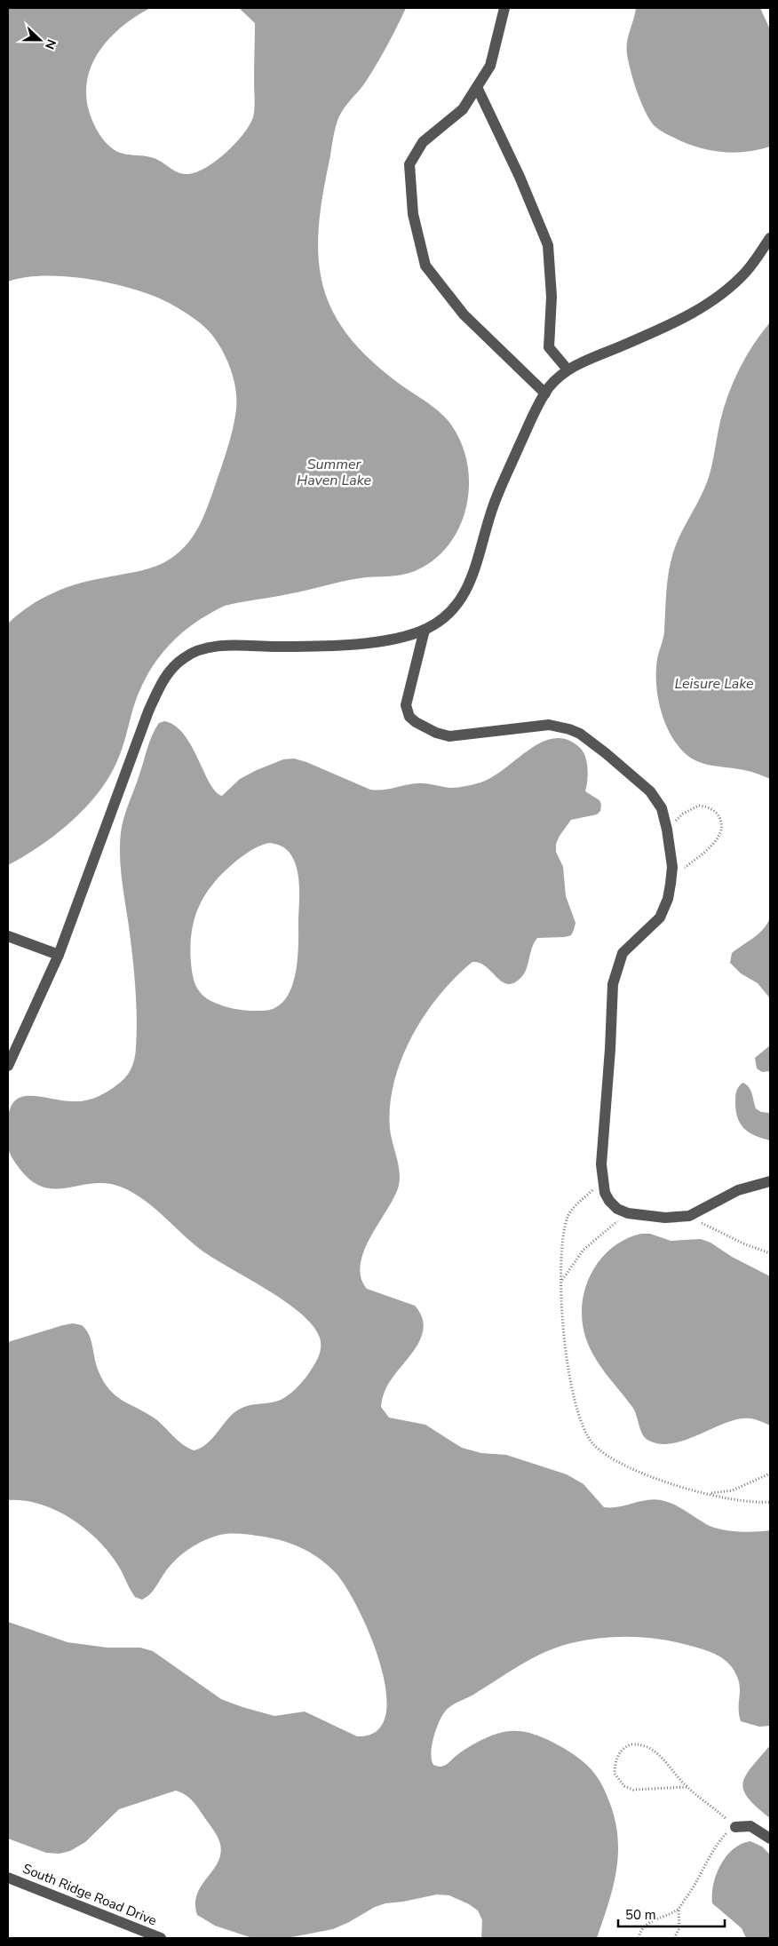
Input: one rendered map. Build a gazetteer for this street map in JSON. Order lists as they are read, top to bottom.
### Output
{
  "streets": {
    "street": ["South Ridge Road Drive"]
  },
  "water": ["Summer Haven Lake", "Leisure Lake"],
  "scale_bar": "50 m",
  "north": "right"
}
